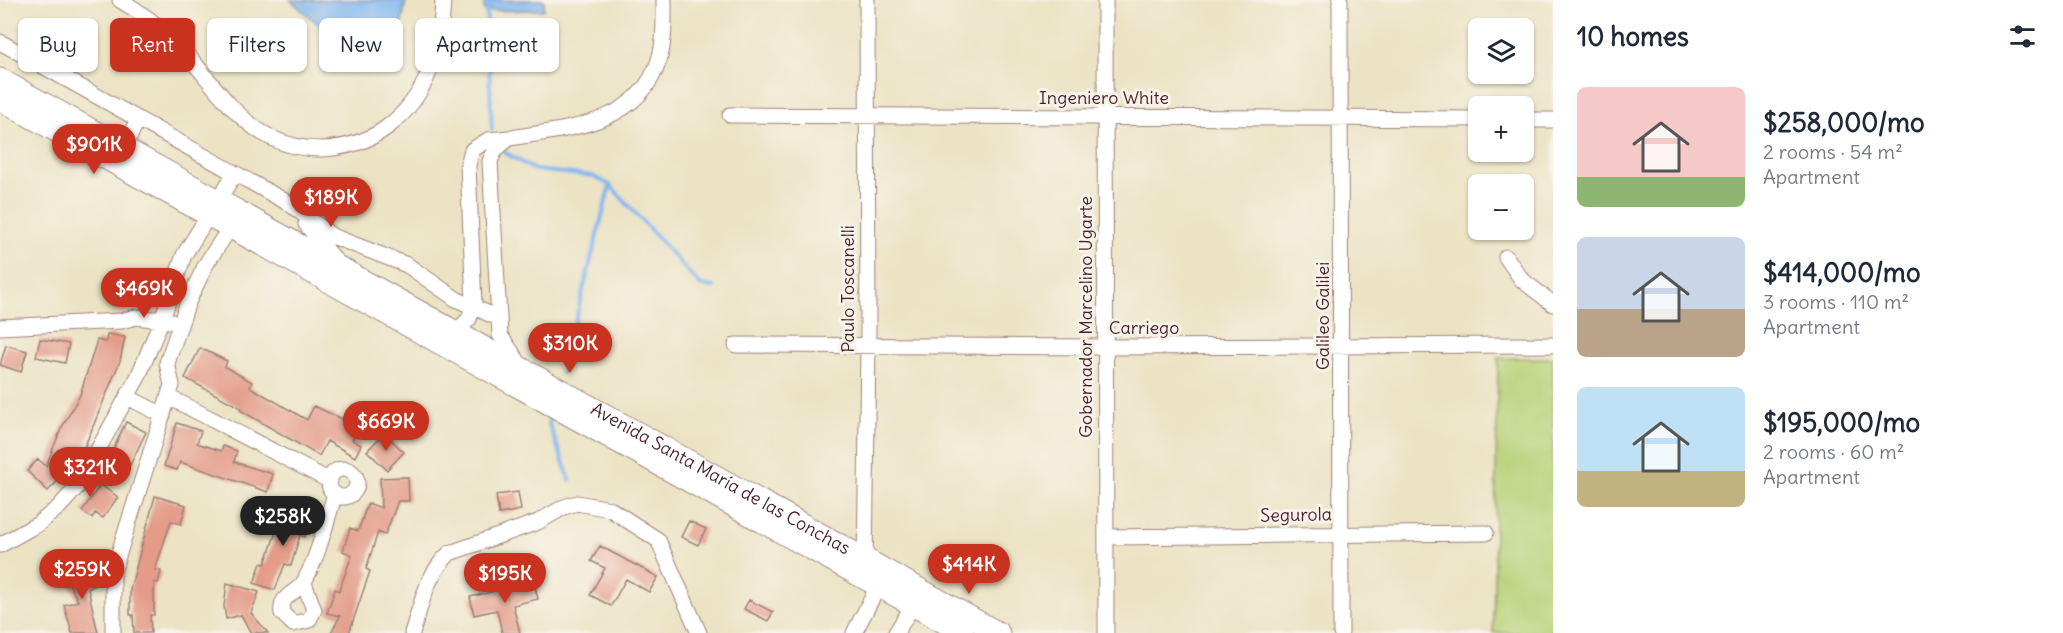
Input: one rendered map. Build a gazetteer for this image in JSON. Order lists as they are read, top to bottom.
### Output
{
  "streets": {
    "main road": ["Avenida Santa María de las Conchas"],
    "street": [
      "Ingeniero White",
      "Paulo Toscanelli",
      "Galileo Galilei",
      "Gobernador Marcelino Ugarte",
      "Carriego",
      "Segurola"
    ]
  },
  "crossings": [
    ["Ingeniero White", "Paulo Toscanelli"],
    ["Ingeniero White", "Galileo Galilei"],
    ["Ingeniero White", "Gobernador Marcelino Ugarte"],
    ["Paulo Toscanelli", "Carriego"],
    ["Paulo Toscanelli", "Avenida Santa María de las Conchas"],
    ["Galileo Galilei", "Carriego"],
    ["Galileo Galilei", "Segurola"],
    ["Gobernador Marcelino Ugarte", "Carriego"],
    ["Gobernador Marcelino Ugarte", "Segurola"]
  ],
  "page": {
    "heading": "10 homes",
    "map_buttons": ["+", "−"],
    "chip": [
      "Buy",
      "Rent",
      "Filters",
      "New",
      "Apartment"
    ],
    "list": [
      {
        "name": "$258,000/mo",
        "note": "2 rooms · 54 m² · Apartment"
      },
      {
        "name": "$414,000/mo",
        "note": "3 rooms · 110 m² · Apartment"
      },
      {
        "name": "$195,000/mo",
        "note": "2 rooms · 60 m² · Apartment"
      }
    ],
    "price": [
      "$901K",
      "$189K",
      "$469K",
      "$310K",
      "$669K",
      "$321K",
      "$258K",
      "$414K",
      "$259K",
      "$195K"
    ]
  }
}
